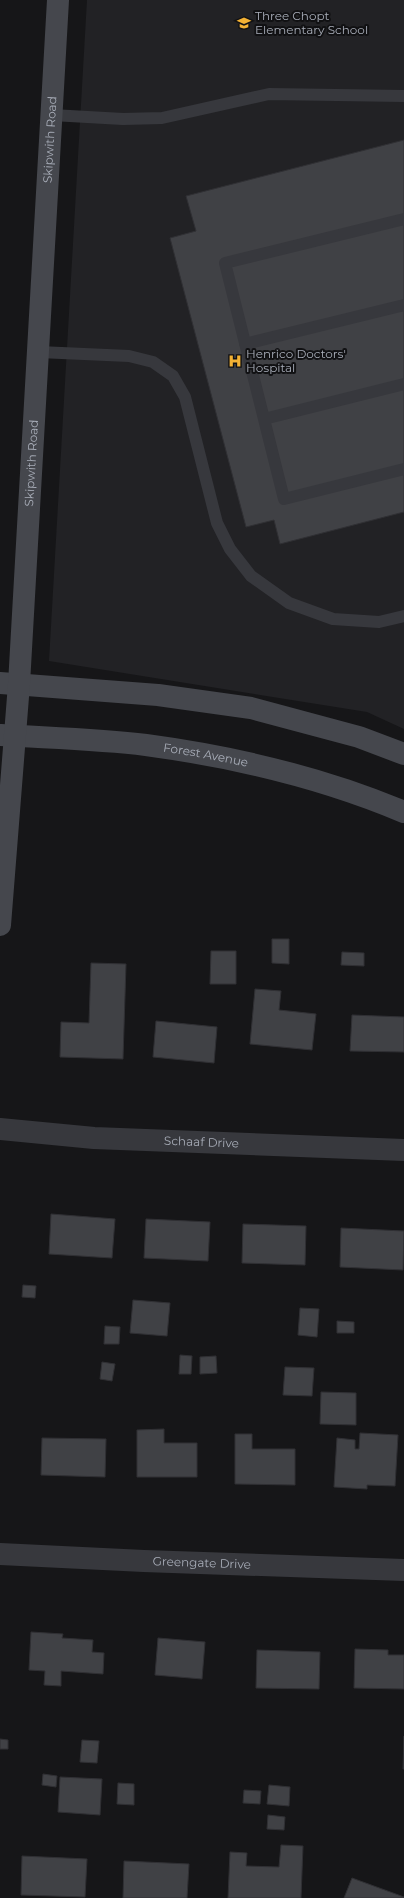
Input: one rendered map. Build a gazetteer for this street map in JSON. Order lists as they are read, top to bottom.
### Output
{
  "streets": {
    "main road": ["Skipwith Road", "Forest Avenue"],
    "street": ["Schaaf Drive", "Greengate Drive"]
  },
  "crossings": [
    ["Skipwith Road", "Forest Avenue"]
  ],
  "places": {
    "school or university": ["Three Chopt Elementary School"],
    "hospital": ["Henrico Doctors' Hospital"]
  }
}
